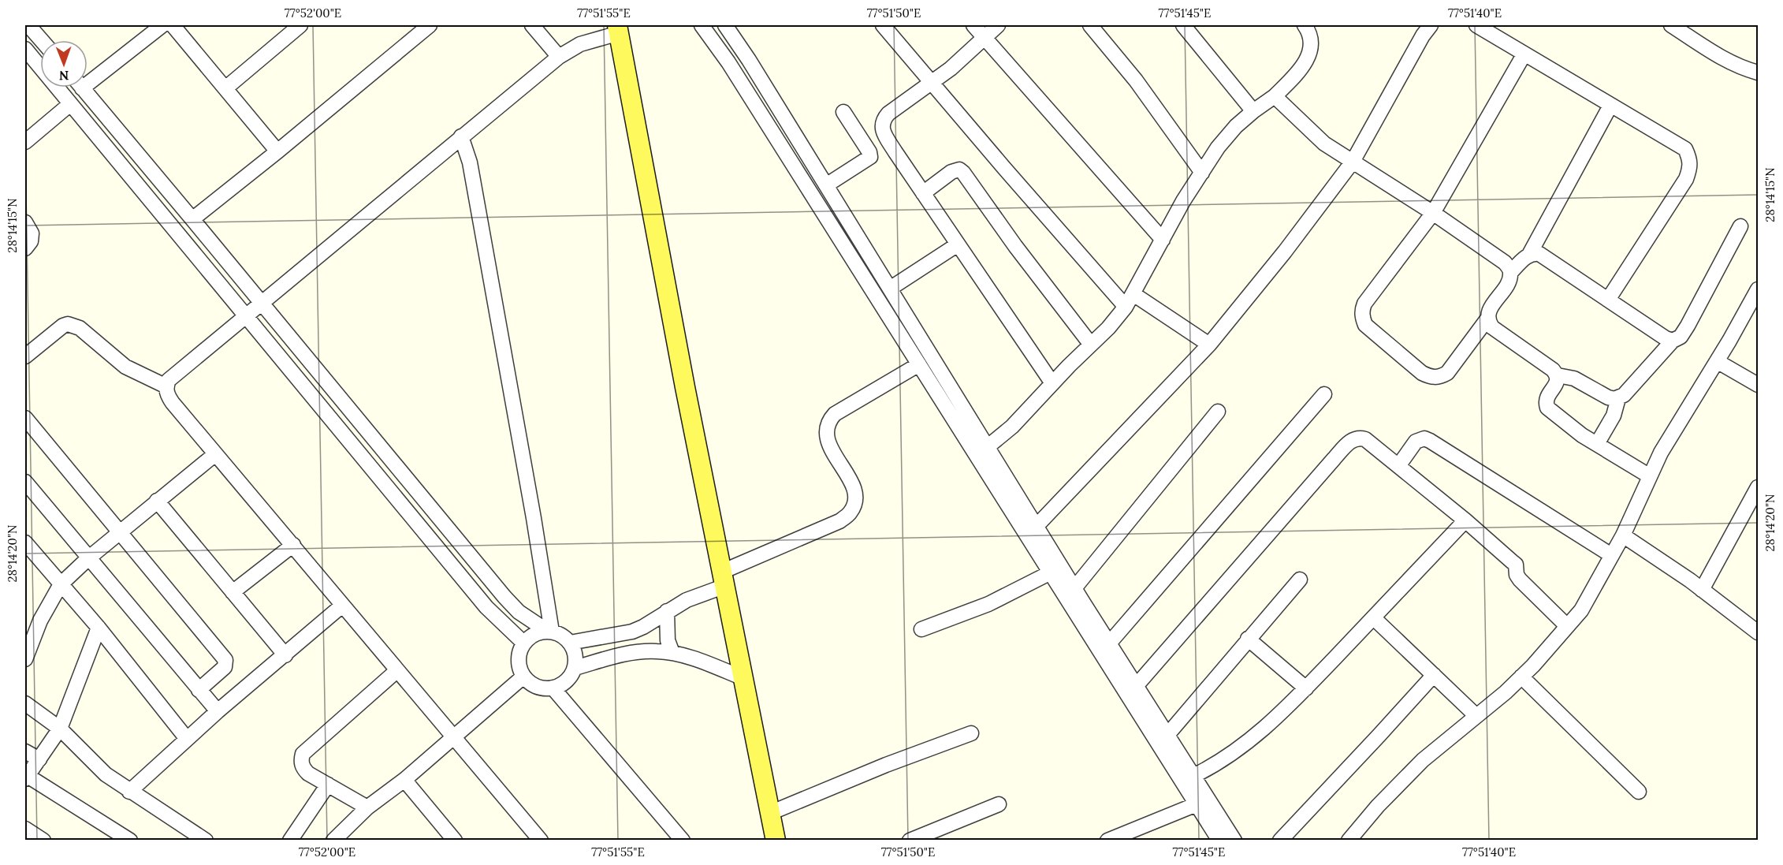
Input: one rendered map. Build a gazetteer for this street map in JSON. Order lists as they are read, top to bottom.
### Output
{
  "north": "bottom",
  "coordinates": [
    "77°52'00\"E",
    "77°51'55\"E",
    "77°51'50\"E",
    "77°51'45\"E",
    "77°51'40\"E",
    "28°14'15\"N",
    "28°14'20\"N"
  ]
}
